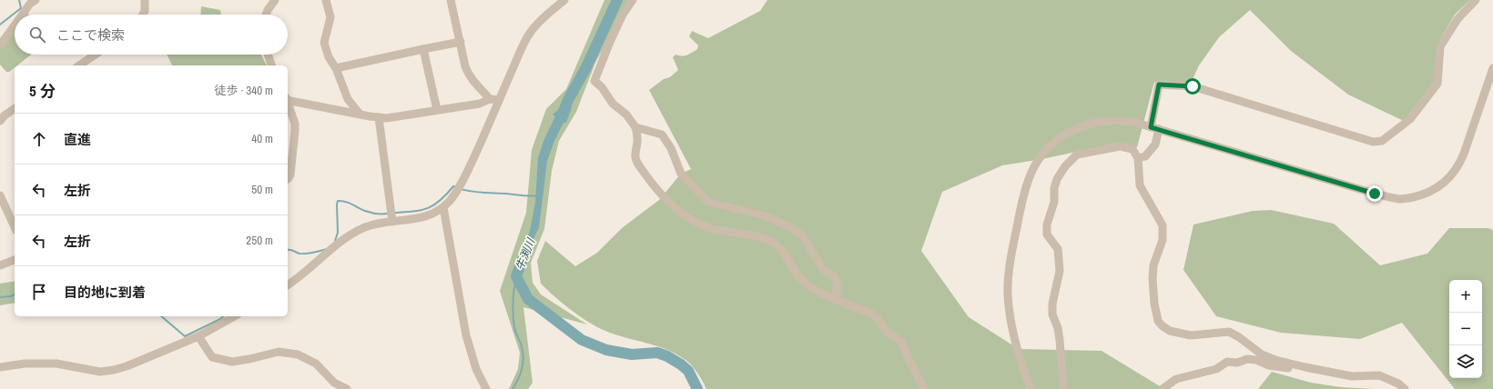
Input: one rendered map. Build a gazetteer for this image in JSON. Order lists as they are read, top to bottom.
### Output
{
  "water": ["牛渕川"],
  "page": {
    "search": "ここで検索",
    "heading": ["5 分", "徒歩 · 340 m"],
    "list": [
      ["直進", "40 m"],
      ["左折", "50 m"],
      ["左折", "250 m"],
      "目的地に到着"
    ],
    "map_buttons": ["+", "−"]
  }
}
